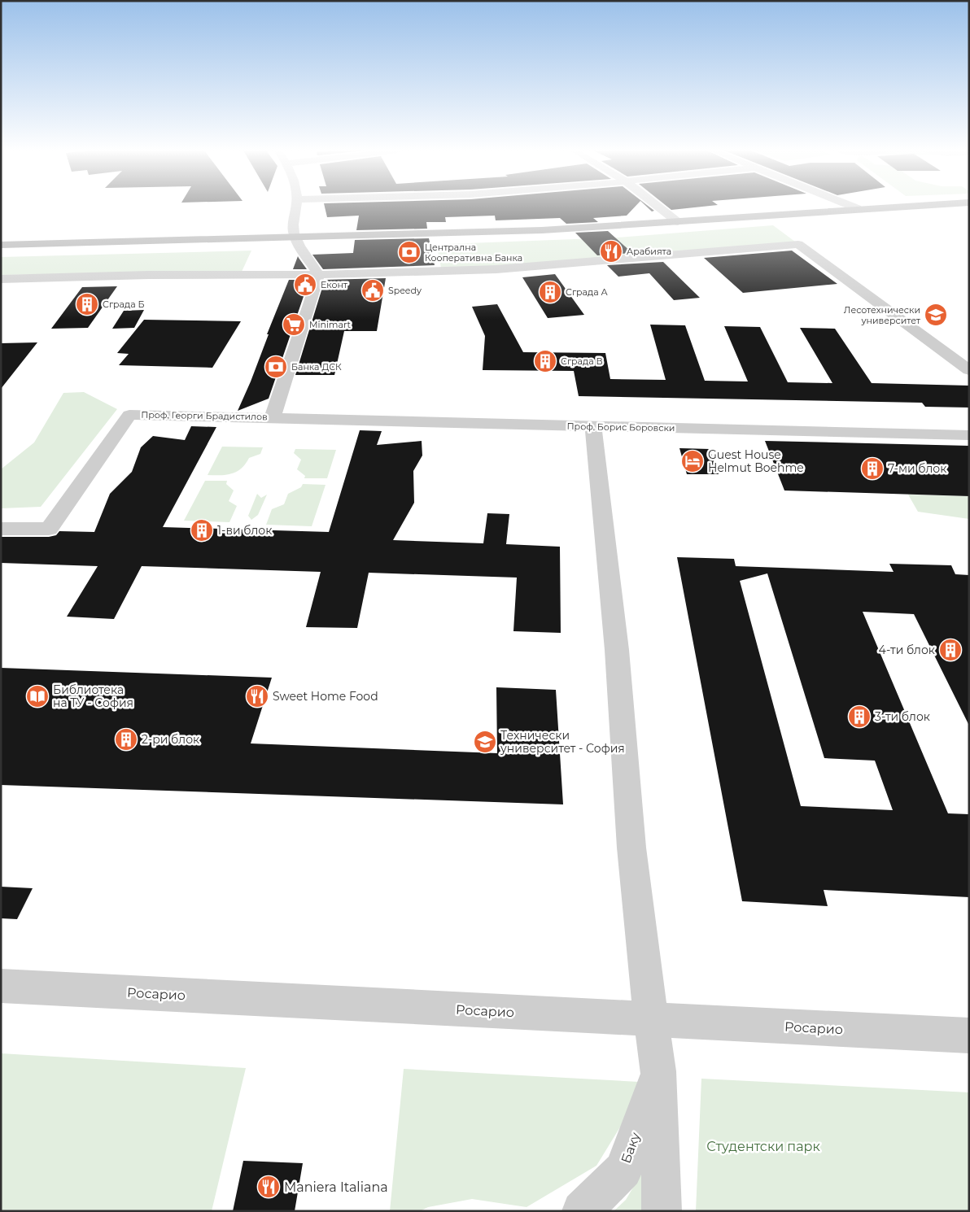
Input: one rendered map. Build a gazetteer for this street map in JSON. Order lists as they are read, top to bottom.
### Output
{
  "streets": {
    "street": [
      "Проф. Георги Брадистилов",
      "Проф. Борис Боровски",
      "Росарио",
      "Баку"
    ]
  },
  "crossings": [
    ["Проф. Георги Брадистилов", "Проф. Борис Боровски"],
    ["Проф. Борис Боровски", "Баку"],
    ["Росарио", "Баку"]
  ],
  "parks": ["Студентски парк"],
  "places": {
    "restaurant": ["Арабията", "Sweet Home Food", "Maniera Italiana"],
    "bank": ["Централна Кооперативна Банка", "Банка ДСК"],
    "public building": ["Еконт", "Speedy"],
    "building": [
      "Сграда А",
      "Сграда Б",
      "Сграда В",
      "7-ми блок",
      "1-ви блок",
      "4-ти блок",
      "3-ти блок",
      "2-ри блок"
    ],
    "school or university": ["Лесотехнически университет", "Технически университет - София"],
    "supermarket": ["Minimart"],
    "hotel": ["Guest House Helmut Boehme"],
    "library": ["Библиотека на ТУ - София"]
  }
}
